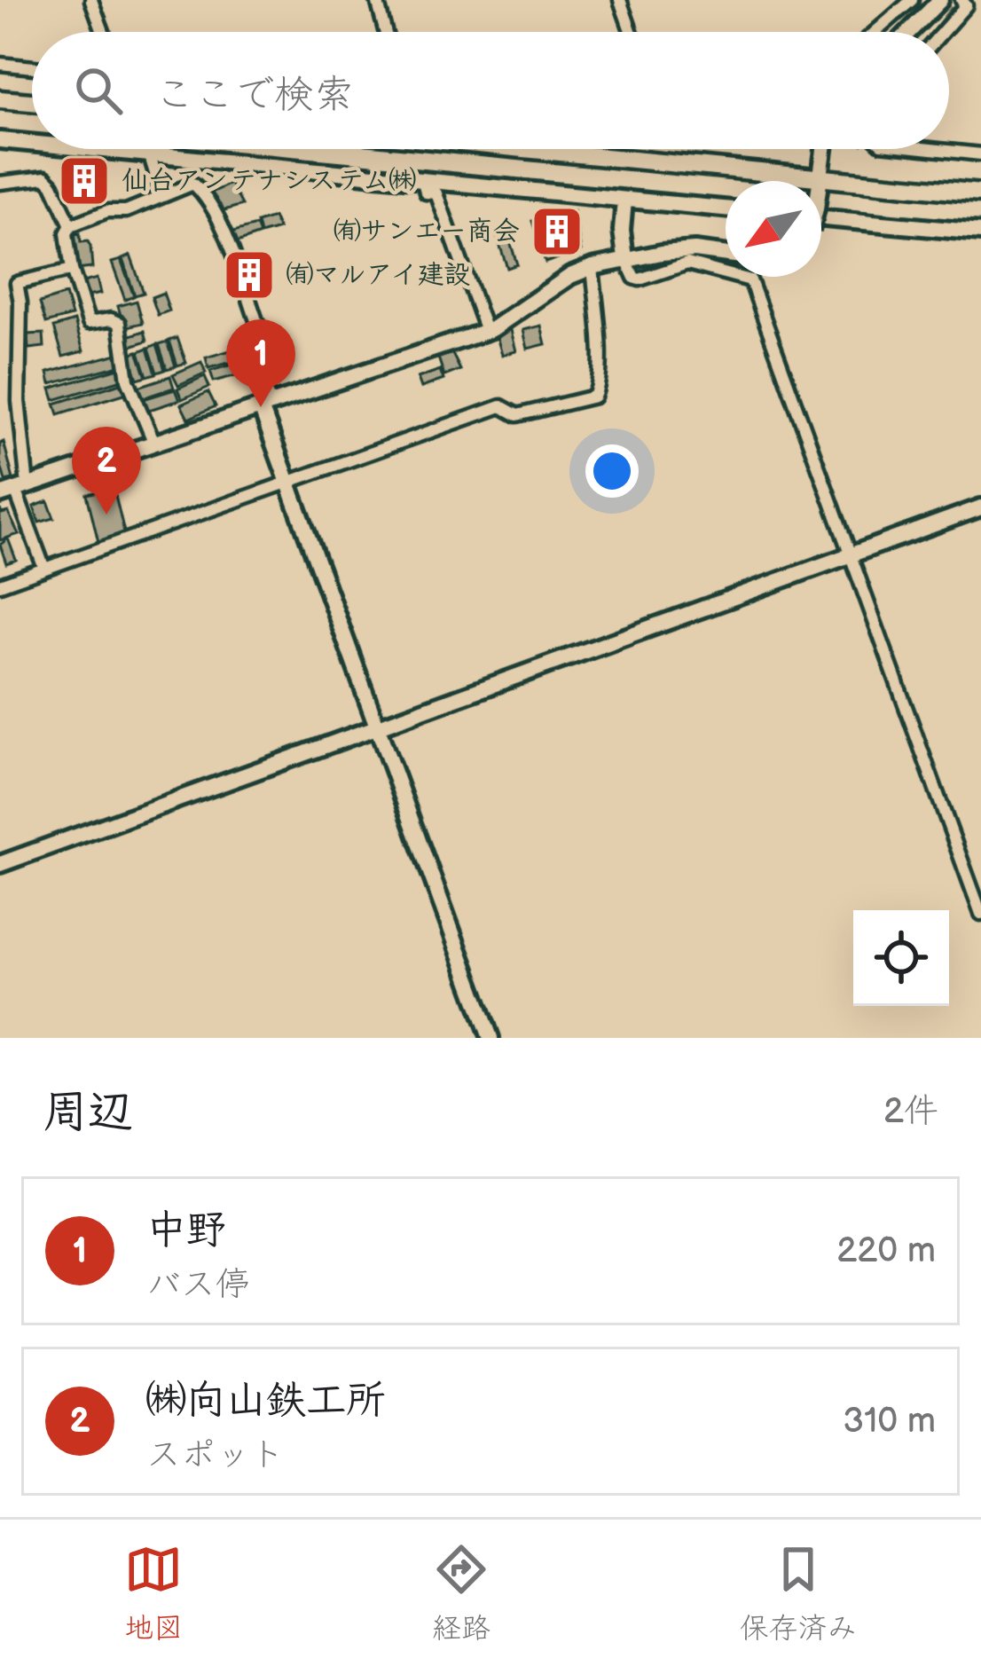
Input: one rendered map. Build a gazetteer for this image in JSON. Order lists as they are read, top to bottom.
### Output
{
  "places": {
    "building": ["仙台アンテナシステム㈱", "㈲サンエー商会", "㈲マルアイ建設"]
  },
  "north": "bottom left",
  "page": {
    "search": "ここで検索",
    "pins": ["1", "2"],
    "heading": ["周辺", "2件"],
    "list": [
      {
        "mark": "1",
        "name": "中野",
        "note": "バス停",
        "value": "220 m"
      },
      {
        "mark": "2",
        "name": "㈱向山鉄工所",
        "note": "スポット",
        "value": "310 m"
      }
    ],
    "nav": ["地図", "経路", "保存済み"]
  }
}
